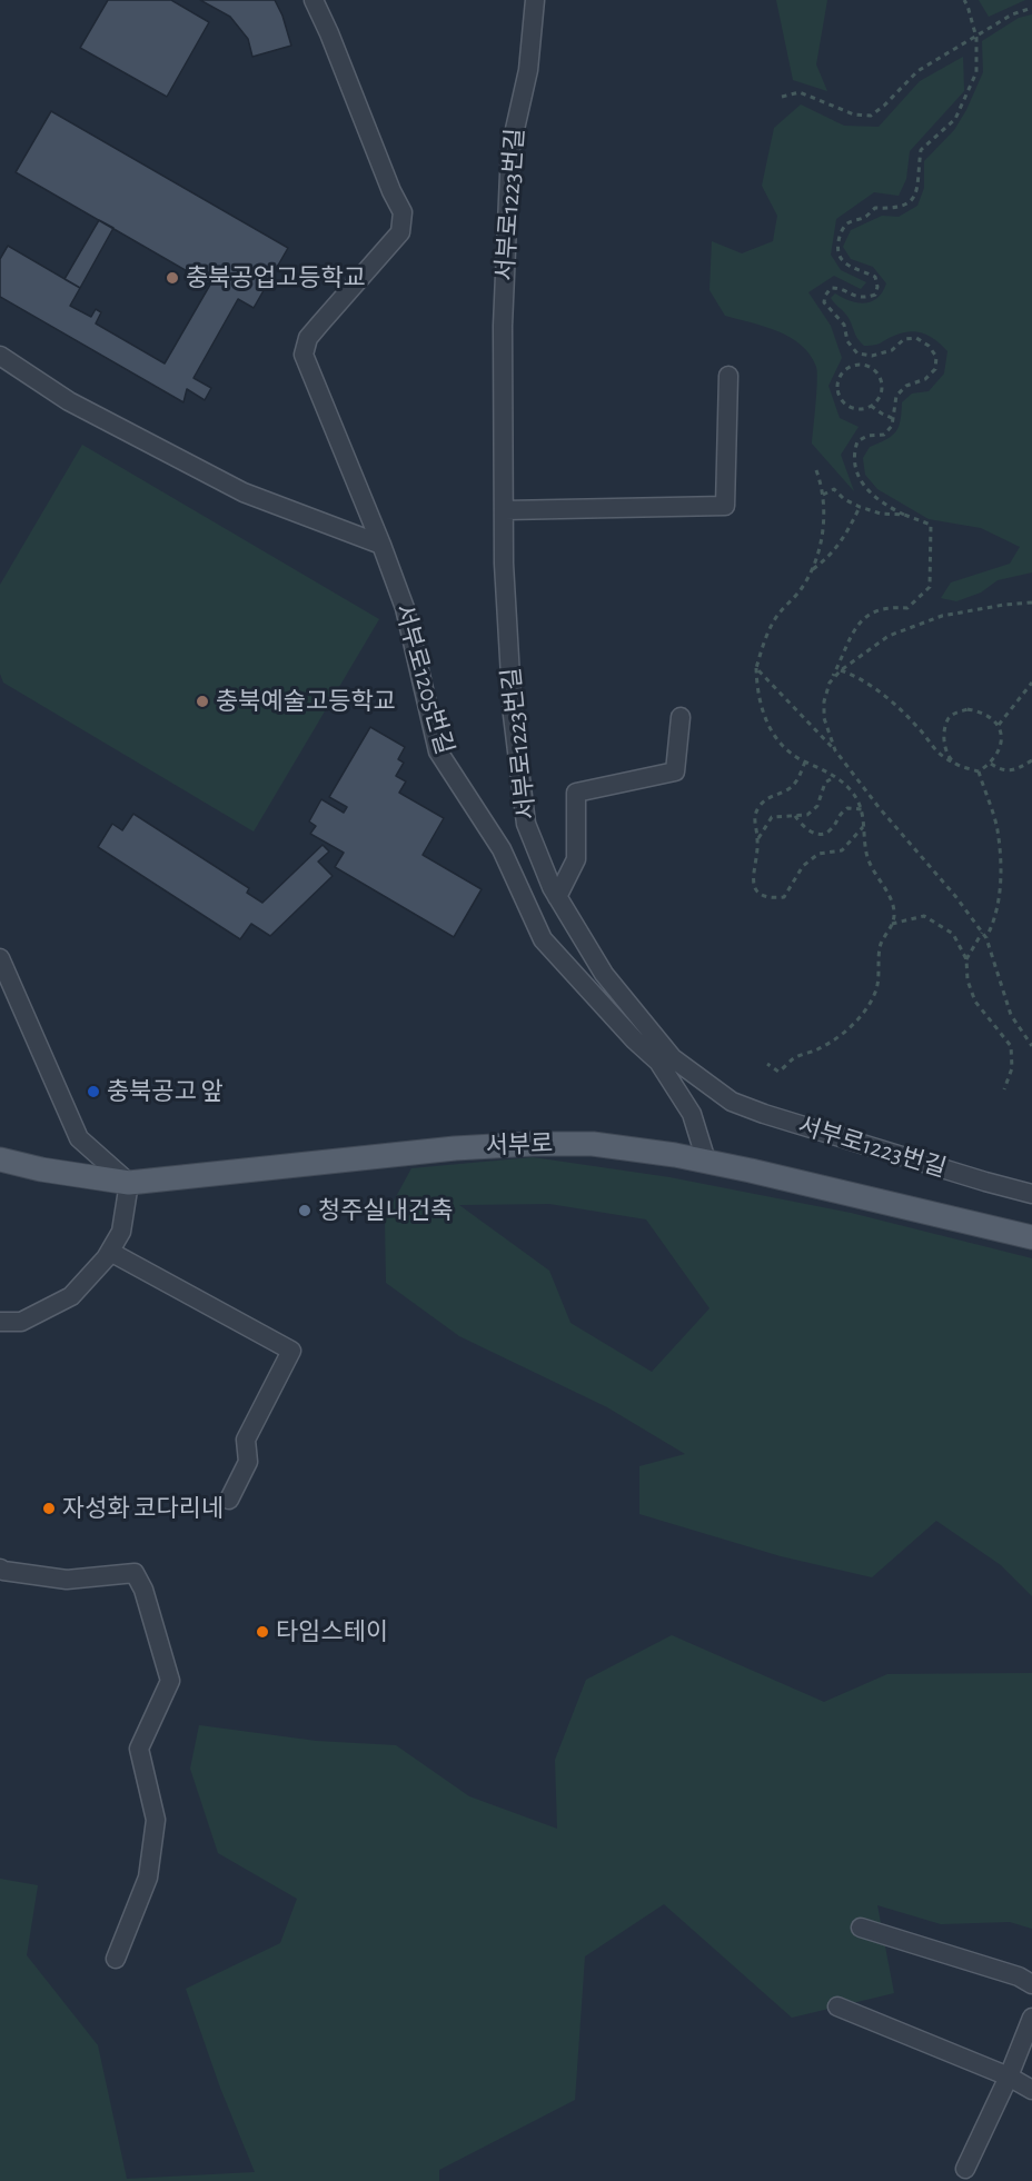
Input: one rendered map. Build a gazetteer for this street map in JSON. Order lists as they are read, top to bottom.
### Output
{
  "streets": {
    "main road": ["서부로"],
    "street": ["서부로1223번길", "서부로1205번길"]
  },
  "crossings": [
    ["서부로1205번길", "서부로"]
  ],
  "places": [
    "충북공업고등학교",
    "충북예술고등학교",
    "충북공고 앞",
    "청주실내건축",
    "자성화 코다리네",
    "타임스테이"
  ]
}
